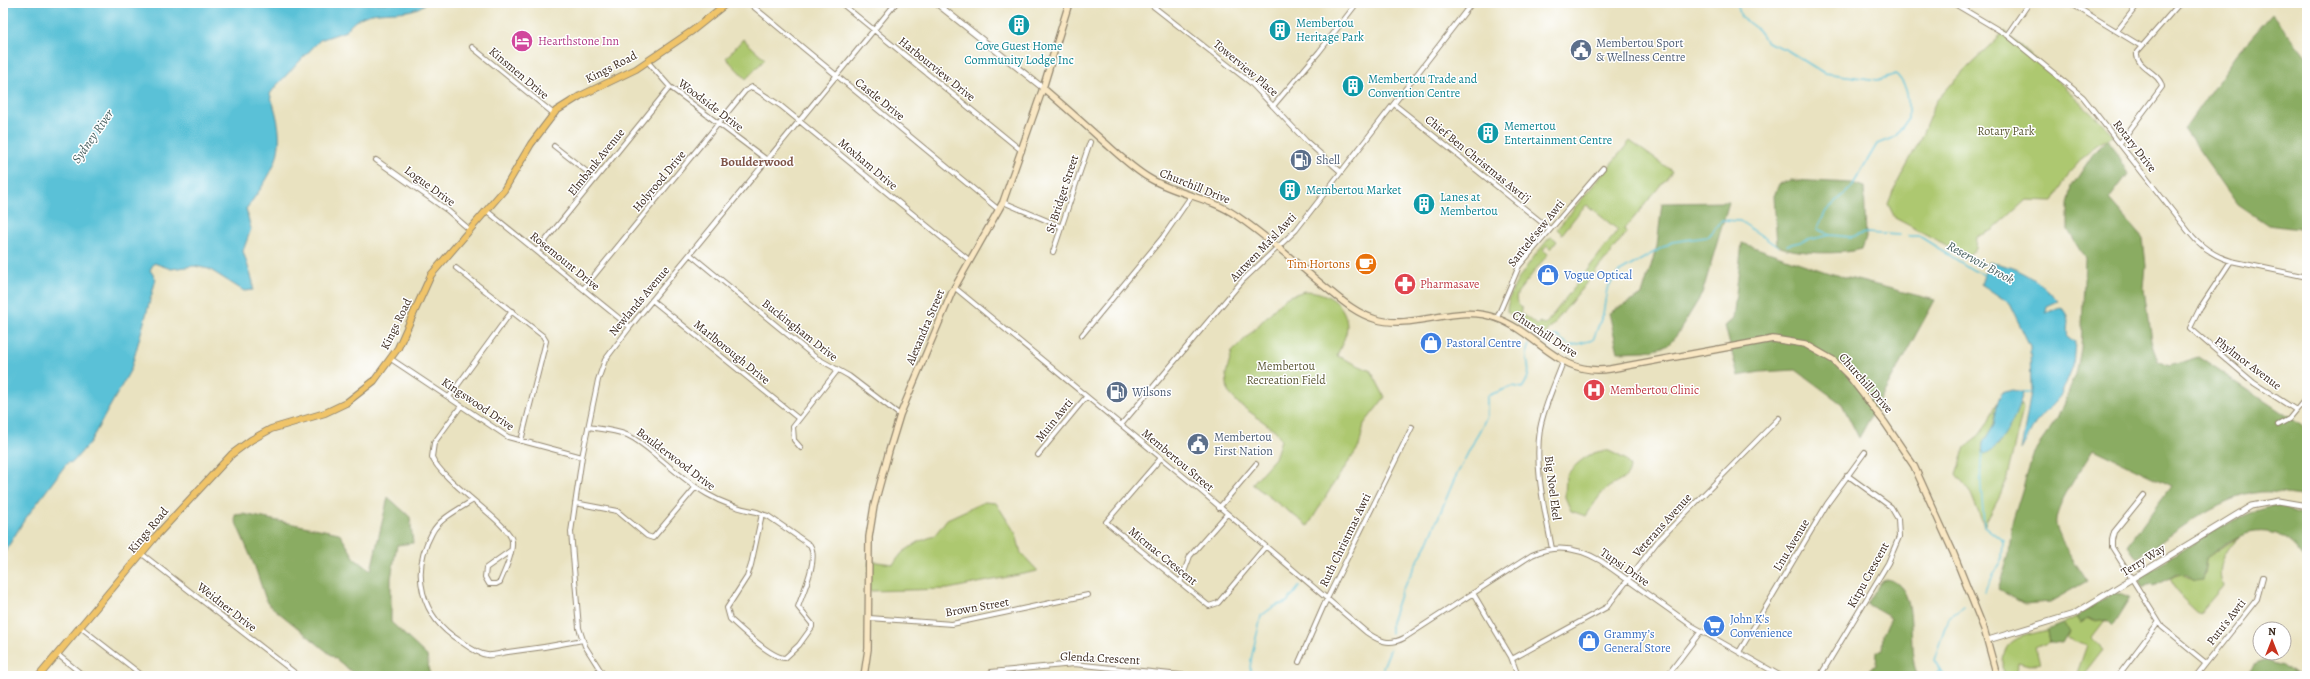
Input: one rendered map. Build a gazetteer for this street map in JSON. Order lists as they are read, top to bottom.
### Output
{
  "streets": {
    "main road": ["Kings Road", "Churchill Drive", "Alexandra Street"],
    "street": [
      "Towerview Place",
      "Harbourview Drive",
      "Kinsmen Drive",
      "Castle Drive",
      "Woodside Drive",
      "Rotary Drive",
      "Chief Ben Christmas Awti'j",
      "Elmbank Avenue",
      "Moxham Drive",
      "Holyrood Drive",
      "Logue Drive",
      "St Bridget Street",
      "San'tele'sew Awti",
      "Autwen Ma'sl Awti",
      "Rosemount Drive",
      "Newlands Avenue",
      "Buckingham Drive",
      "Marlborough Drive",
      "Phylmor Avenue",
      "Kingswood Drive",
      "Muin Awti",
      "Boulderwood Drive",
      "Membertou Street",
      "Big Noel Ekel",
      "Veterans Avenue",
      "Ruth Christmas Awti",
      "L'nu Avenue",
      "Micmac Crescent",
      "Terry Way",
      "Tupsi Drive",
      "Kitpu Crescent",
      "Weidner Drive",
      "Brown Street",
      "Putu's Awti",
      "Glenda Crescent"
    ]
  },
  "crossings": [
    ["Kings Road", "Kinsmen Drive"],
    ["Kings Road", "Woodside Drive"],
    ["Kings Road", "Logue Drive"],
    ["Kings Road", "Rosemount Drive"],
    ["Kings Road", "Kingswood Drive"],
    ["Kings Road", "Weidner Drive"],
    ["Towerview Place", "Autwen Ma'sl Awti"],
    ["Harbourview Drive", "Newlands Avenue"],
    ["Harbourview Drive", "Alexandra Street"],
    ["Castle Drive", "Newlands Avenue"],
    ["Castle Drive", "Alexandra Street"],
    ["Woodside Drive", "Elmbank Avenue"],
    ["Woodside Drive", "Holyrood Drive"],
    ["Woodside Drive", "Newlands Avenue"],
    ["Rotary Drive", "Phylmor Avenue"],
    ["Chief Ben Christmas Awti'j", "San'tele'sew Awti"],
    ["Chief Ben Christmas Awti'j", "Autwen Ma'sl Awti"],
    ["Elmbank Avenue", "Rosemount Drive"],
    ["Moxham Drive", "Holyrood Drive"],
    ["Moxham Drive", "Newlands Avenue"],
    ["Moxham Drive", "Alexandra Street"],
    ["Holyrood Drive", "Rosemount Drive"],
    ["Churchill Drive", "San'tele'sew Awti"],
    ["Churchill Drive", "Autwen Ma'sl Awti"],
    ["Churchill Drive", "Alexandra Street"],
    ["Churchill Drive", "Big Noel Ekel"],
    ["Churchill Drive", "Terry Way"],
    ["Autwen Ma'sl Awti", "Membertou Street"],
    ["Rosemount Drive", "Newlands Avenue"],
    ["Newlands Avenue", "Buckingham Drive"],
    ["Newlands Avenue", "Marlborough Drive"],
    ["Newlands Avenue", "Kingswood Drive"],
    ["Newlands Avenue", "Boulderwood Drive"],
    ["Alexandra Street", "Buckingham Drive"],
    ["Alexandra Street", "Membertou Street"],
    ["Alexandra Street", "Brown Street"],
    ["Muin Awti", "Membertou Street"],
    ["Membertou Street", "Ruth Christmas Awti"],
    ["Membertou Street", "Micmac Crescent"],
    ["Membertou Street", "Tupsi Drive"],
    ["Big Noel Ekel", "Tupsi Drive"],
    ["Veterans Avenue", "Tupsi Drive"],
    ["L'nu Avenue", "Tupsi Drive"],
    ["L'nu Avenue", "Kitpu Crescent"]
  ],
  "districts": ["Boulderwood"],
  "water": ["Sydney River", "Reservoir Brook"],
  "parks": ["Rotary Park", "Membertou Recreation Field"],
  "places": {
    "building": [
      "Cove Guest Home Community Lodge Inc",
      "Membertou Heritage Park",
      "Membertou Trade and Convention Centre",
      "Memertou Entertainment Centre",
      "Membertou Market",
      "Lanes at Membertou"
    ],
    "hotel": ["Hearthstone Inn"],
    "public building": ["Membertou Sport & Wellness Centre", "Membertou First Nation"],
    "fuel station": ["Shell", "Wilsons"],
    "cafe": ["Tim Hortons"],
    "shop": ["Vogue Optical", "Pastoral Centre", "Grammy’s General Store"],
    "pharmacy": ["Pharmasave"],
    "hospital": ["Membertou Clinic"],
    "supermarket": ["John K's Convenience"]
  },
  "north": "top"
}
